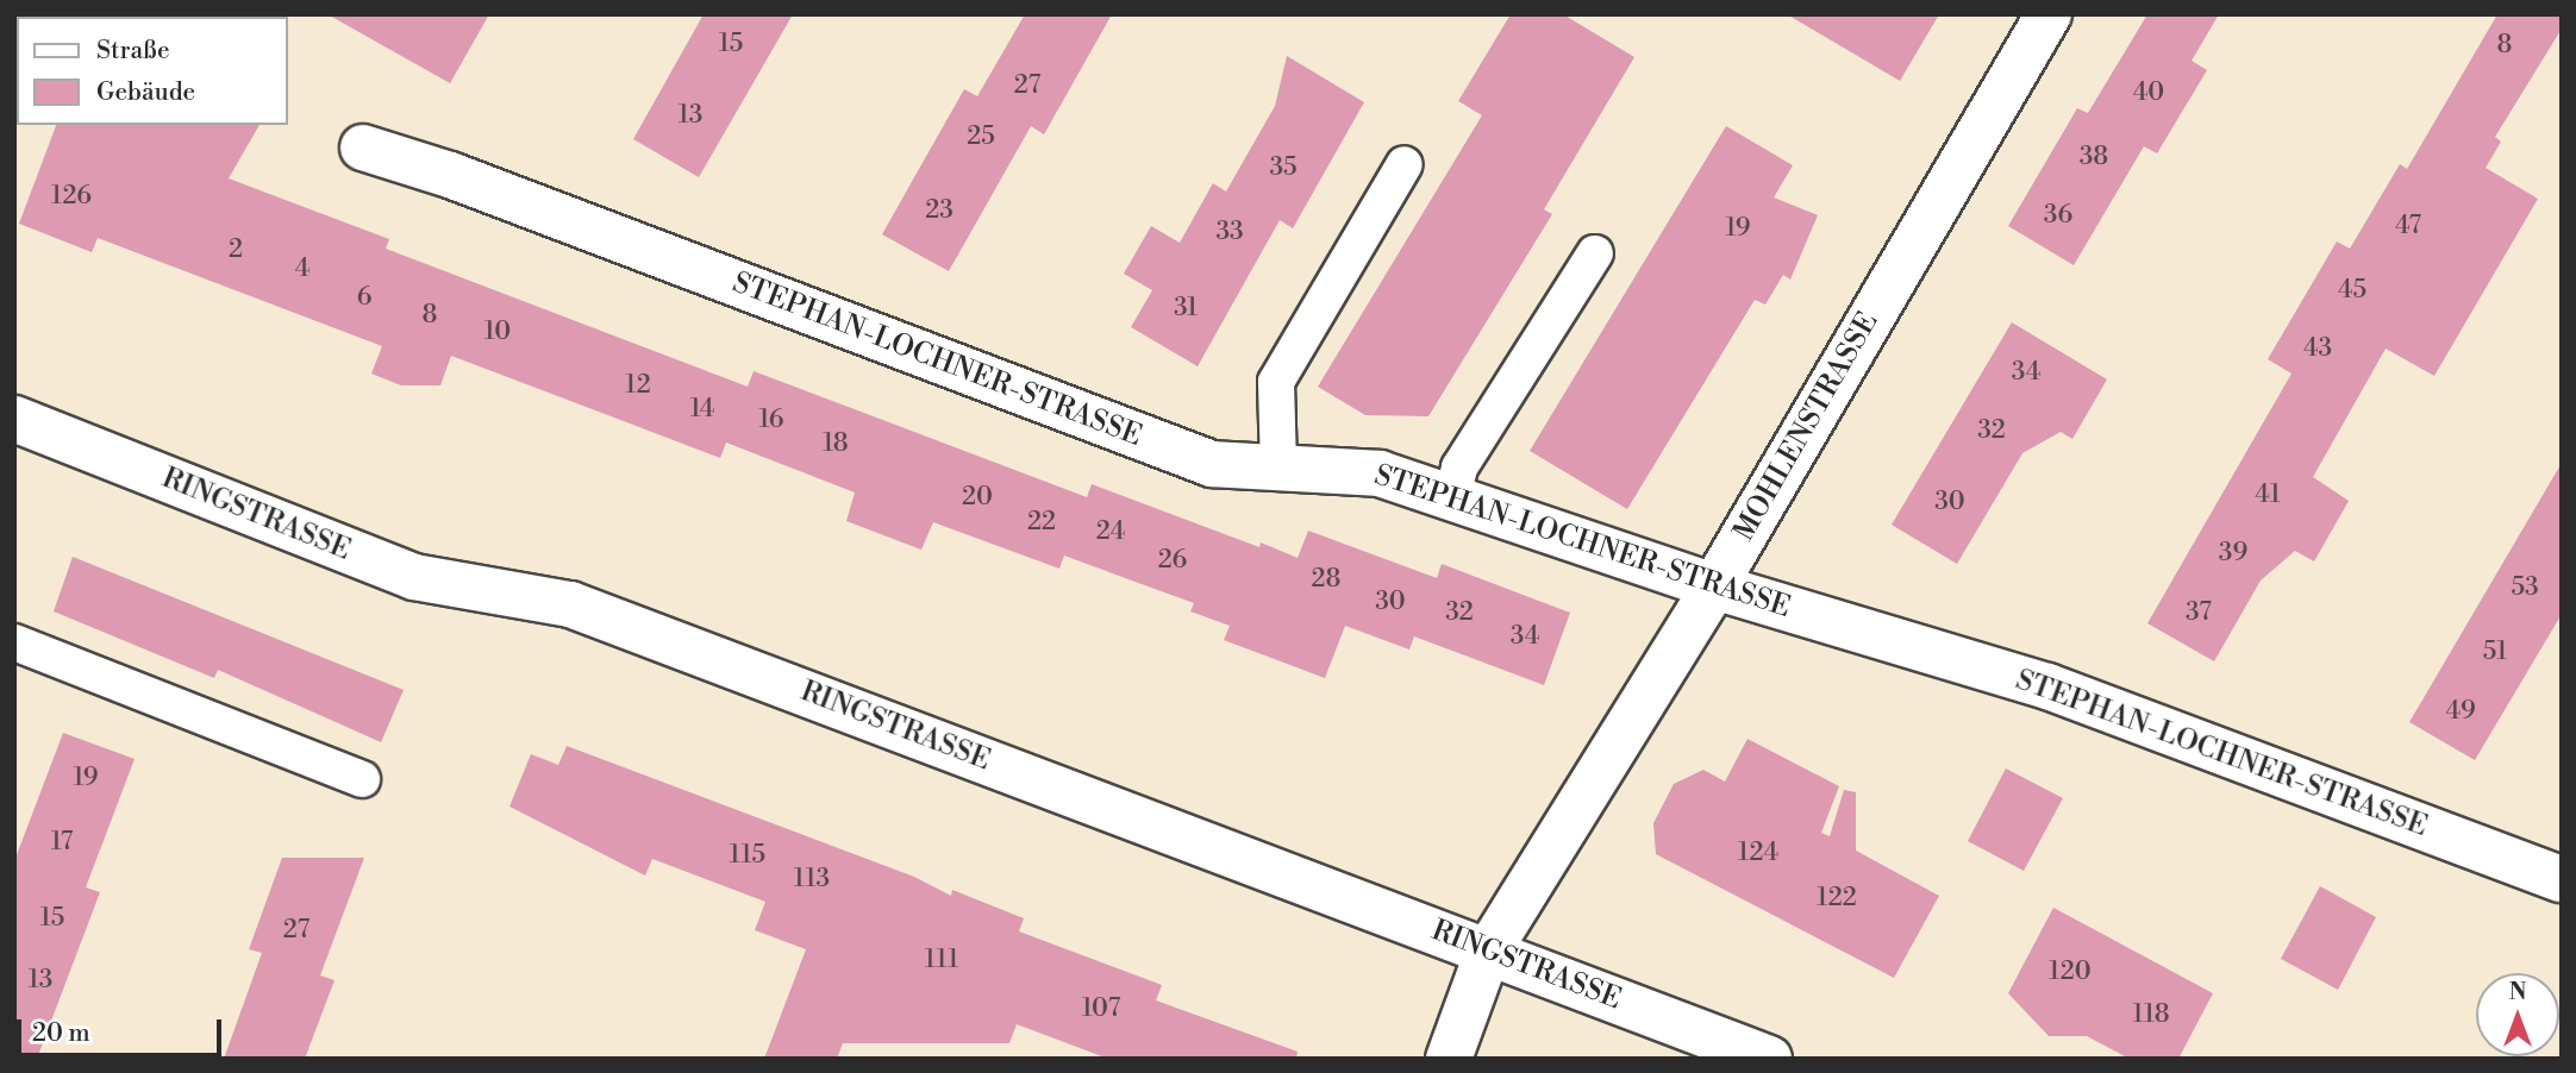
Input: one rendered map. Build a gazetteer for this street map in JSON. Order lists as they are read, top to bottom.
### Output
{
  "streets": {
    "street": ["STEPHAN-LOCHNER-STRASSE", "MOHLENSTRASSE", "RINGSTRASSE"]
  },
  "crossings": [
    ["STEPHAN-LOCHNER-STRASSE", "MOHLENSTRASSE"],
    ["MOHLENSTRASSE", "RINGSTRASSE"]
  ],
  "house_numbers": [
    "15",
    "8",
    "27",
    "40",
    "13",
    "25",
    "38",
    "35",
    "126",
    "23",
    "36",
    "47",
    "19",
    "33",
    "2",
    "4",
    "45",
    "6",
    "31",
    "8",
    "10",
    "43",
    "34",
    "12",
    "14",
    "16",
    "32",
    "18",
    "41",
    "20",
    "30",
    "22",
    "24",
    "39",
    "26",
    "28",
    "53",
    "30",
    "32",
    "37",
    "34",
    "51",
    "49",
    "19",
    "17",
    "124",
    "115",
    "113",
    "122",
    "15",
    "27",
    "111",
    "120",
    "13",
    "107",
    "118"
  ],
  "legend": ["Straße", "Gebäude"],
  "scale_bar": "20 m",
  "north": "top"
}
